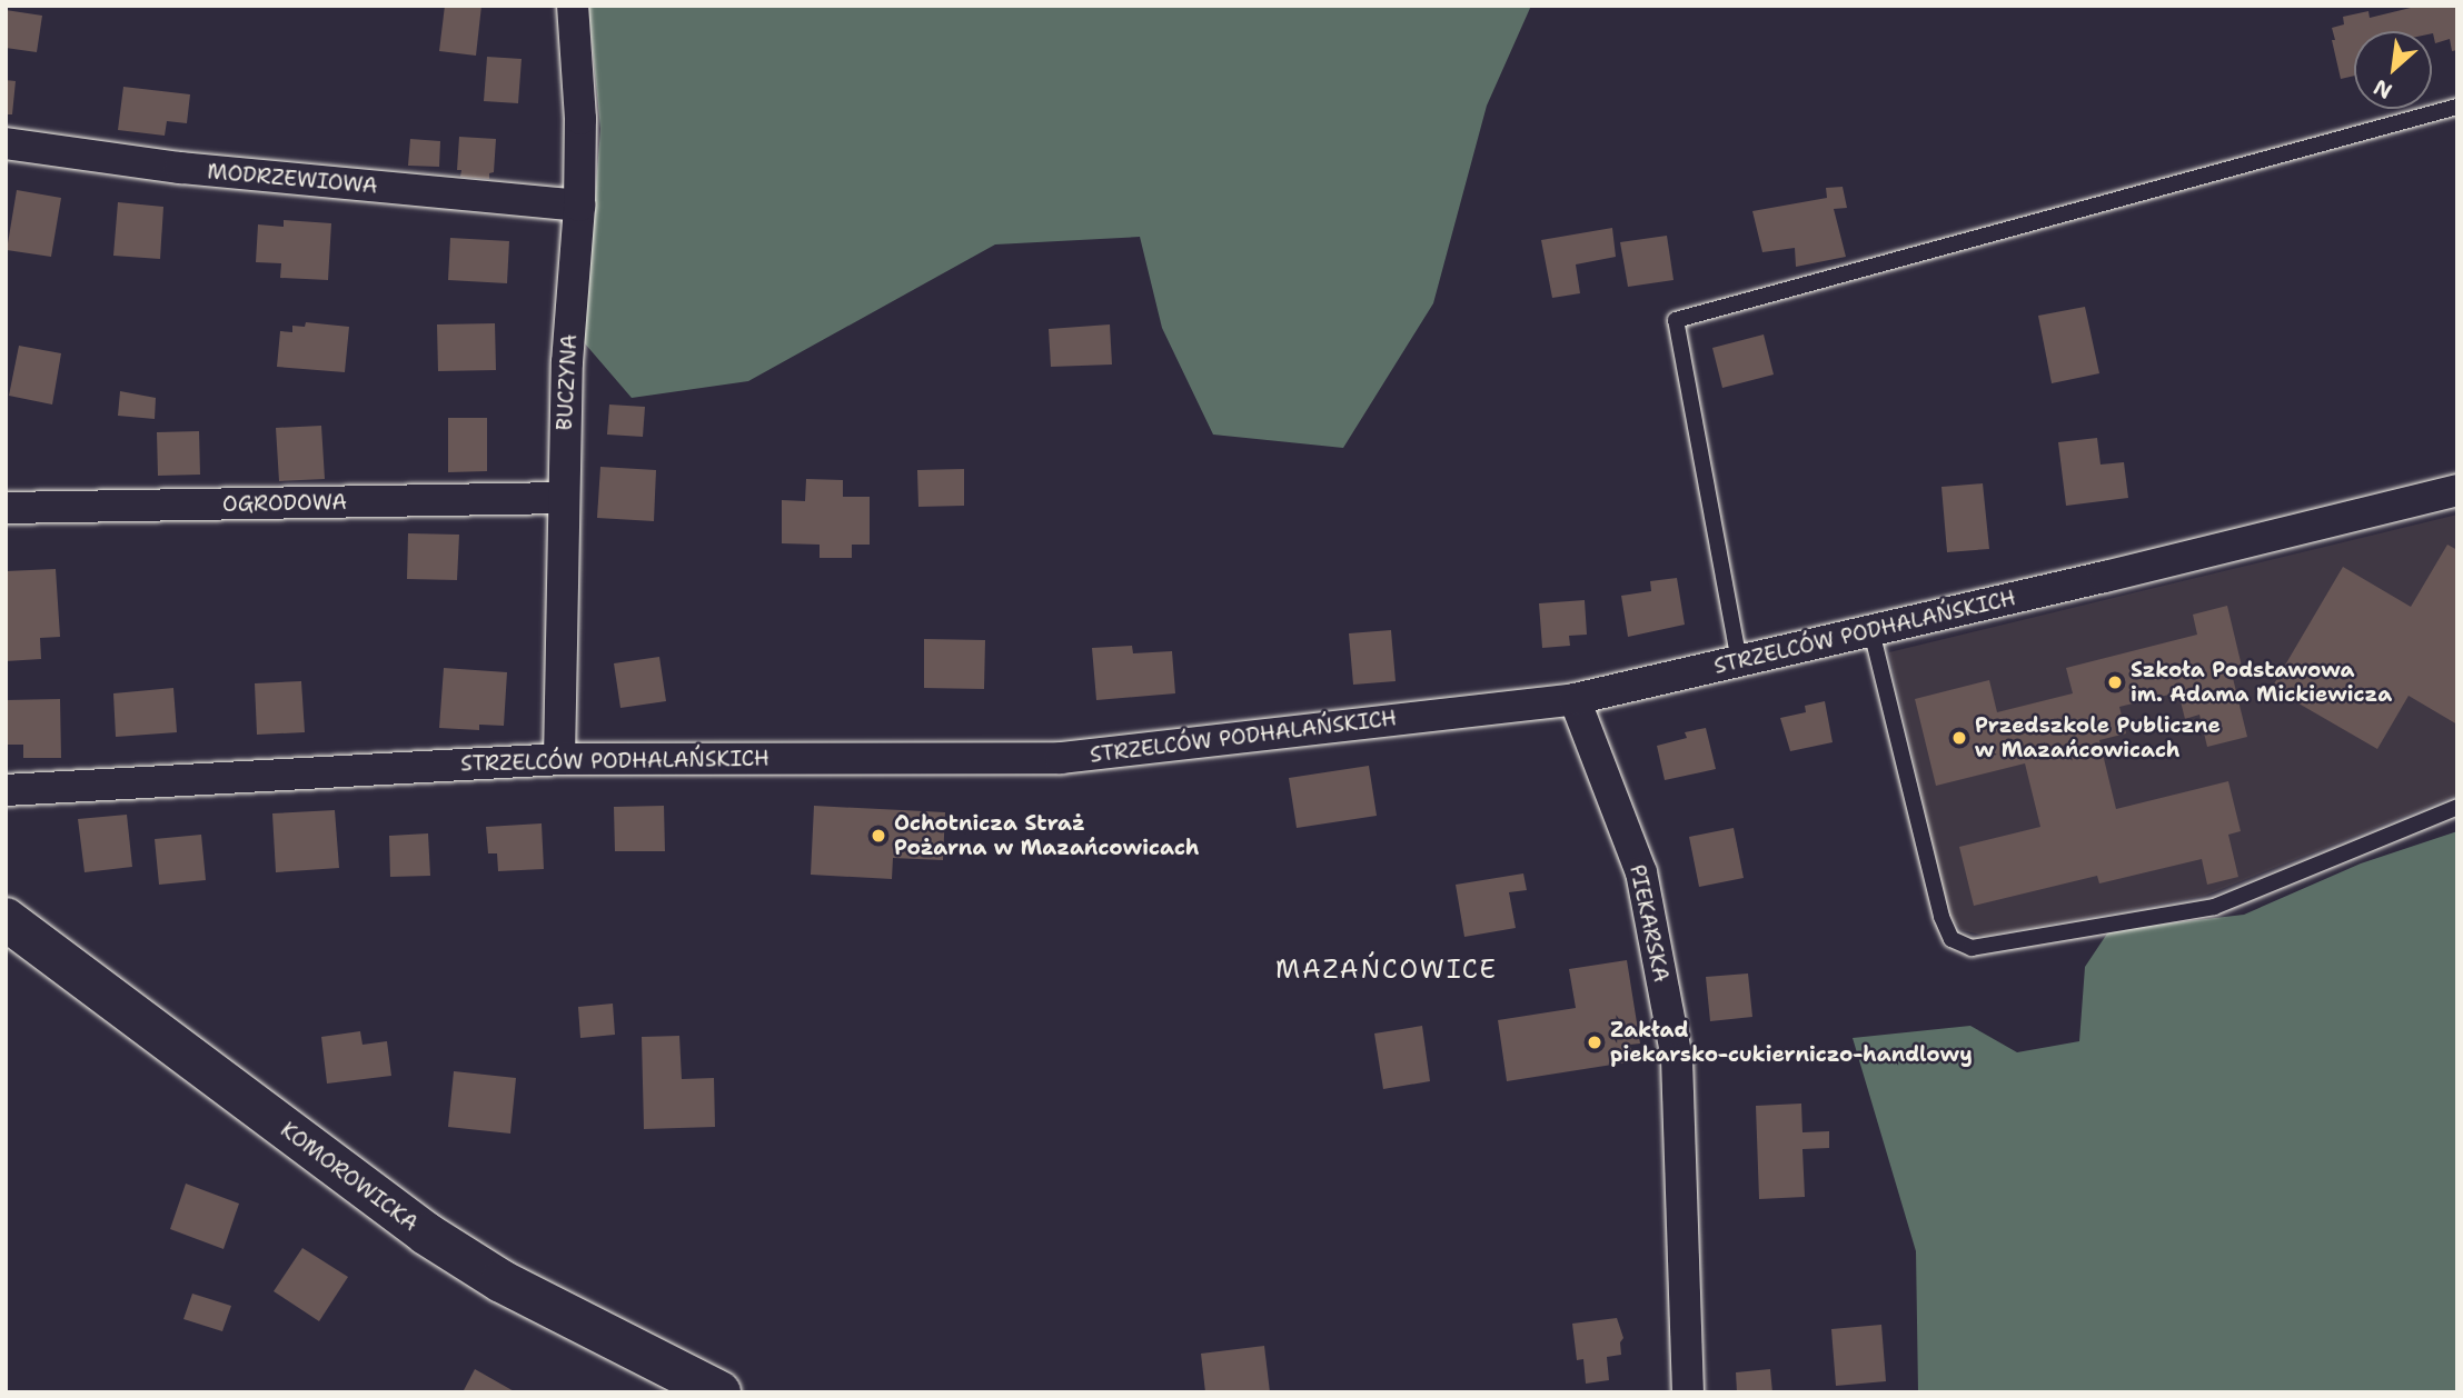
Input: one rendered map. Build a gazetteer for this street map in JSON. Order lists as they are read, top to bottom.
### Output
{
  "streets": {
    "street": [
      "MODRZEWIOWA",
      "BUCZYNA",
      "OGRODOWA",
      "STRZELCÓW PODHALAŃSKICH",
      "PIEKARSKA",
      "KOMOROWICKA"
    ]
  },
  "crossings": [
    ["MODRZEWIOWA", "BUCZYNA"],
    ["BUCZYNA", "OGRODOWA"],
    ["BUCZYNA", "STRZELCÓW PODHALAŃSKICH"],
    ["STRZELCÓW PODHALAŃSKICH", "PIEKARSKA"]
  ],
  "districts": ["MAZAŃCOWICE"],
  "places": [
    "Szkoła Podstawowa im. Adama Mickiewicza",
    "Przedszkole Publiczne w Mazańcowicach",
    "Ochotnicza Straż Pożarna w Mazańcowicach",
    "Zakład piekarsko-cukierniczo-handlowy"
  ],
  "north": "bottom left"
}
